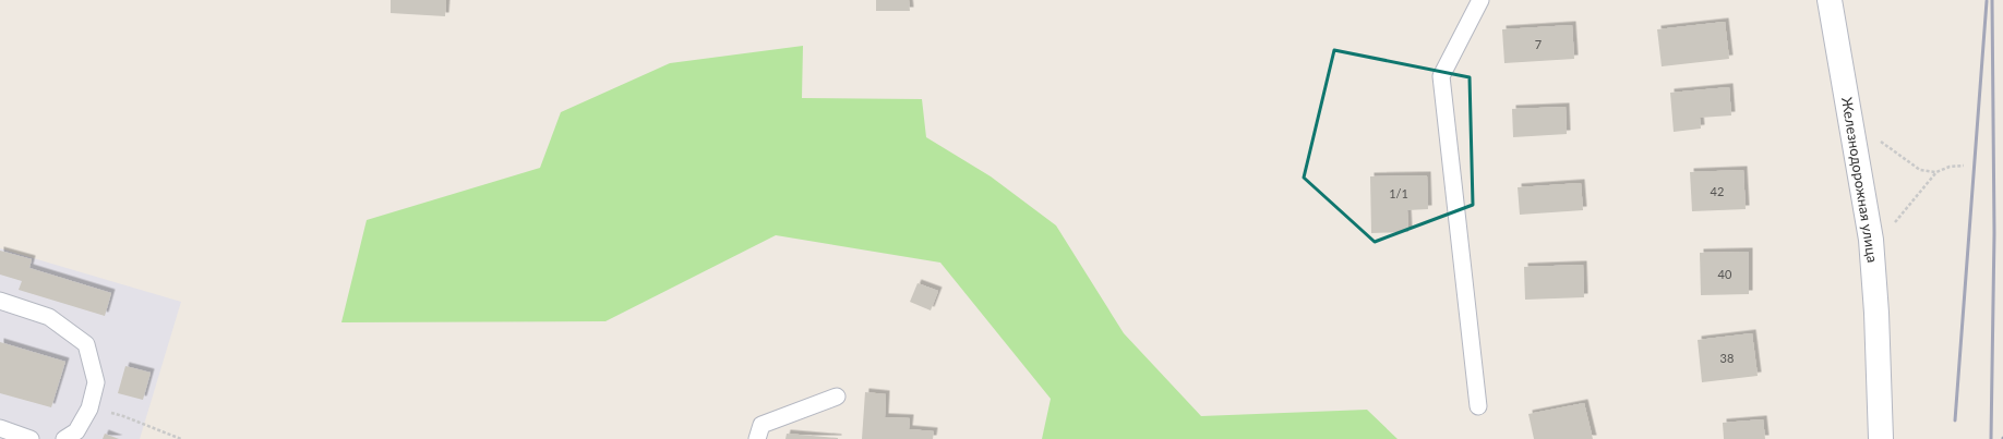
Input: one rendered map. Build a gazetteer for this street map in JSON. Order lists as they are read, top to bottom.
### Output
{
  "streets": {
    "street": ["Железнодорожная улица"]
  },
  "house_numbers": [
    "7",
    "42",
    "1/1",
    "40",
    "38"
  ]
}
